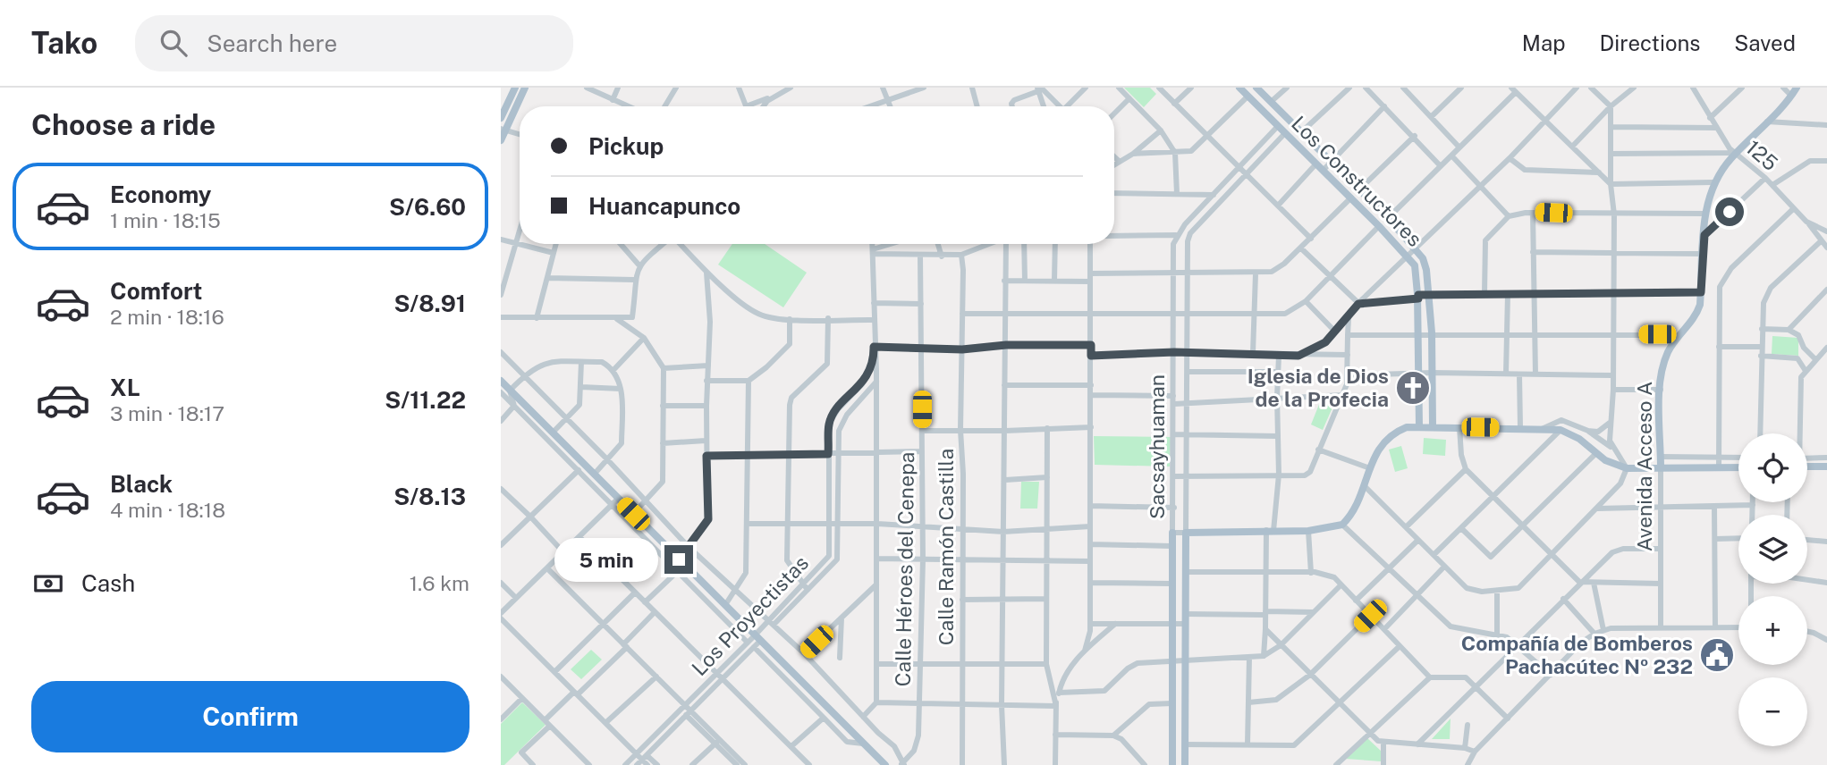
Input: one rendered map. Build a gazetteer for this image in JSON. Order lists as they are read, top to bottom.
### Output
{
  "streets": {
    "main road": ["Los Constructores", "Avenida Acceso A"],
    "street": [
      "125",
      "Sacsayhuaman",
      "Calle Ramón Castilla",
      "Calle Héroes del Cenepa",
      "Los Proyectistas"
    ]
  },
  "crossings": [
    ["125", "Avenida Acceso A"]
  ],
  "places": {
    "church": ["Iglesia de Dios de la Profecia"],
    "public building": ["Compañía de Bomberos Pachacútec Nº 232"]
  },
  "page": {
    "header": "Tako",
    "search": "Search here",
    "nav": ["Map", "Directions", "Saved"],
    "heading": "Choose a ride",
    "banner": ["Pickup", "Huancapunco"],
    "list": [
      {
        "name": "Economy",
        "note": "1 min · 18:15",
        "value": "S/6.60"
      },
      {
        "name": "Comfort",
        "note": "2 min · 18:16",
        "value": "S/8.91"
      },
      {
        "name": "XL",
        "note": "3 min · 18:17",
        "value": "S/11.22"
      },
      {
        "name": "Black",
        "note": "4 min · 18:18",
        "value": "S/8.13"
      }
    ],
    "map_buttons": ["+", "−"],
    "bubble": "5 min",
    "pay": ["Cash", "1.6 km"],
    "buttons": "Confirm"
  }
}
